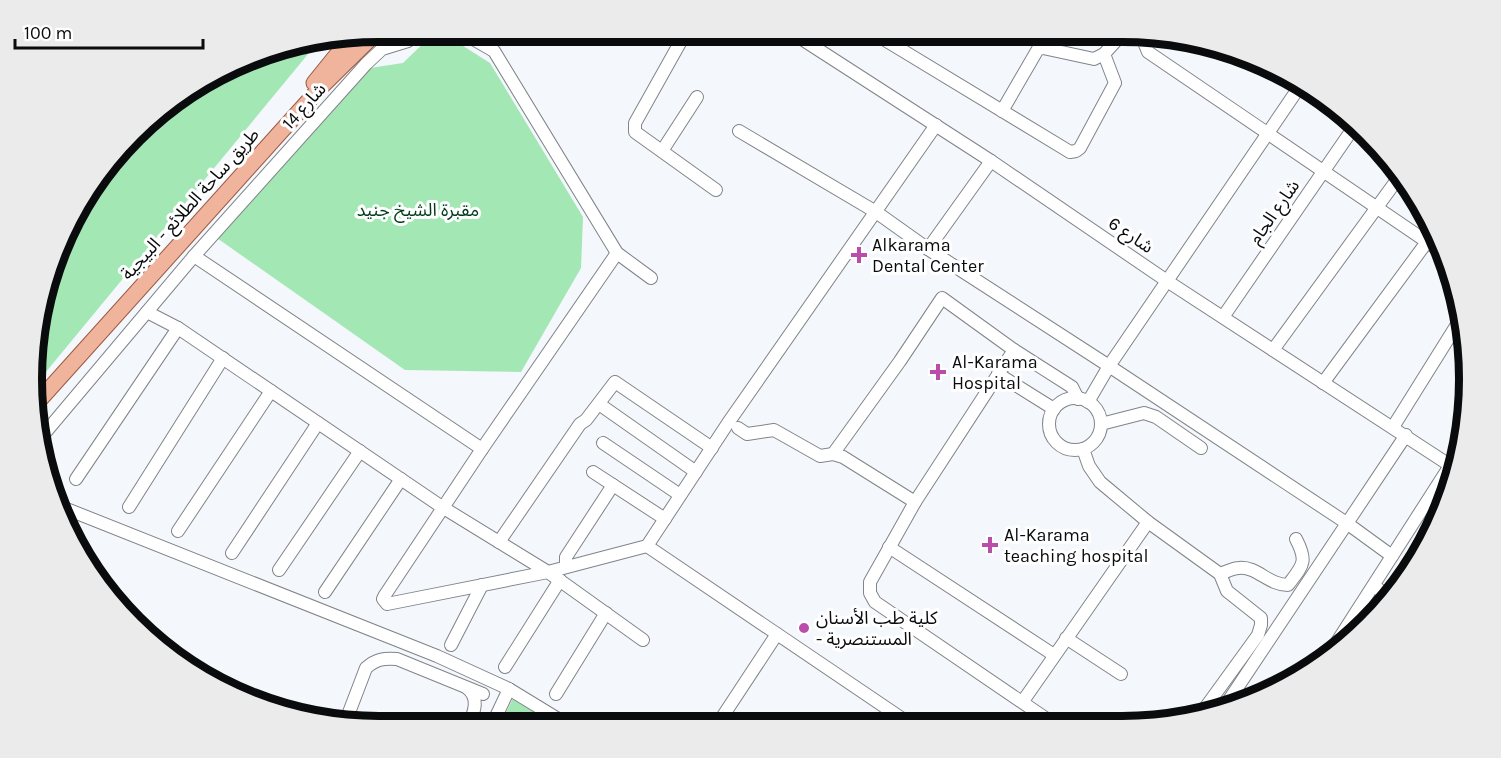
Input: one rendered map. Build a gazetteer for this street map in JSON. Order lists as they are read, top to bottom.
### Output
{
  "streets": {
    "main road": ["طريق ساحة الطلائع - البيجية"],
    "street": ["شارع 14", "شارع الجام", "شارع 6"]
  },
  "crossings": [
    ["شارع الجام", "شارع 6"]
  ],
  "parks": ["مقبرة الشيخ جنيد"],
  "places": {
    "health": ["Alkarama Dental Center", "Al-Karama Hospital", "Al-Karama teaching hospital"],
    "other": ["كلية طب الأسنان - المستنصرية"]
  },
  "scale_bar": "100 m"
}
